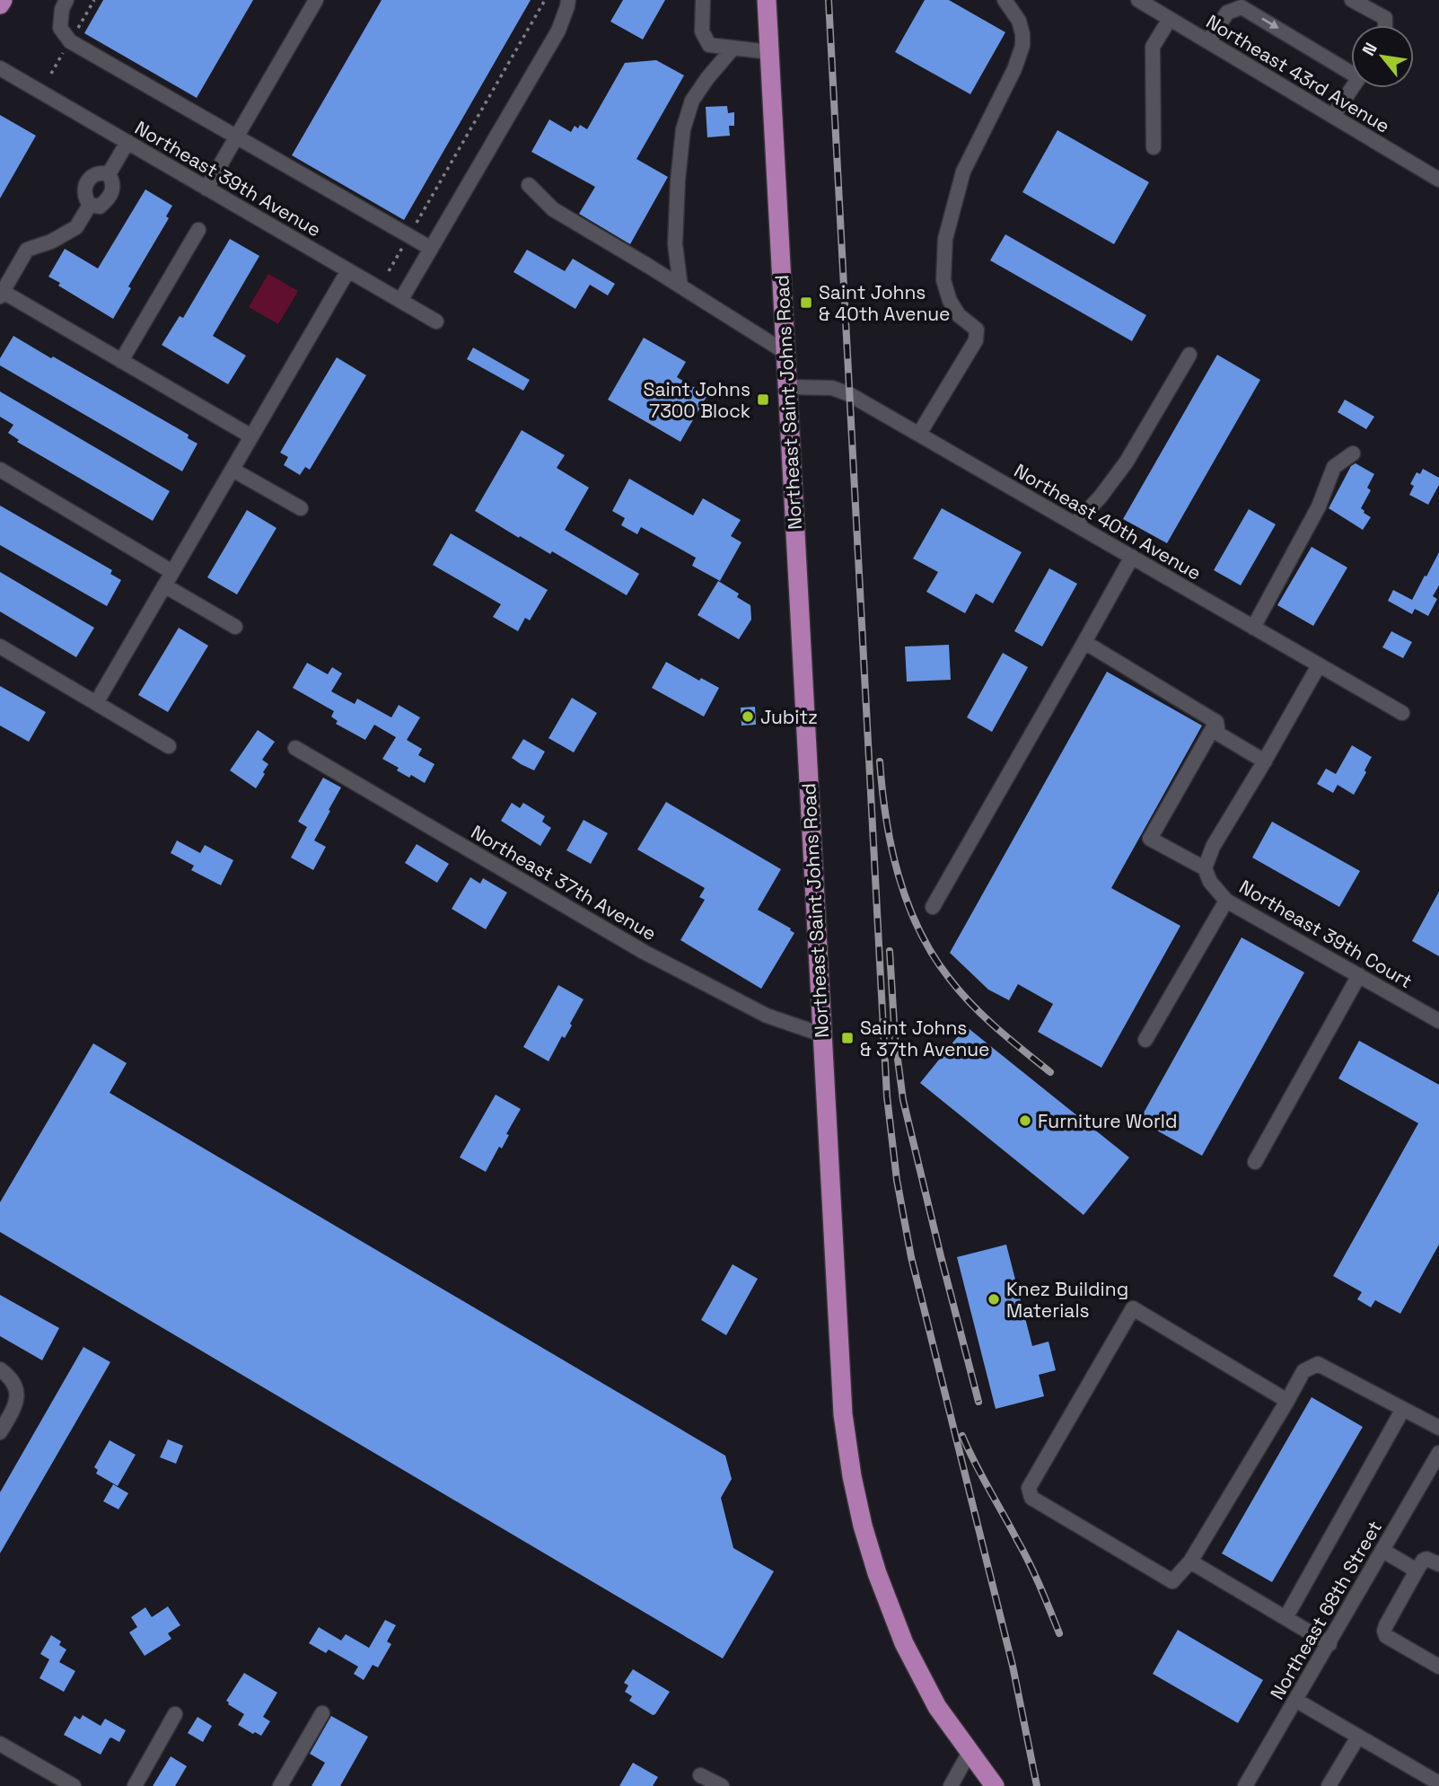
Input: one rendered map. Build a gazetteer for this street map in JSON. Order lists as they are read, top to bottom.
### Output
{
  "streets": {
    "main road": ["Northeast Saint Johns Road"],
    "street": [
      "Northeast 43rd Avenue",
      "Northeast 39th Avenue",
      "Northeast 40th Avenue",
      "Northeast 37th Avenue",
      "Northeast 39th Court",
      "Northeast 68th Street"
    ]
  },
  "crossings": [
    ["Northeast Saint Johns Road", "Northeast 40th Avenue"],
    ["Northeast Saint Johns Road", "Northeast 37th Avenue"]
  ],
  "places": {
    "transit": ["Saint Johns & 40th Avenue", "Saint Johns 7300 Block", "Saint Johns & 37th Avenue"],
    "other": ["Jubitz", "Furniture World", "Knez Building Materials"]
  },
  "north": "top left"
}
